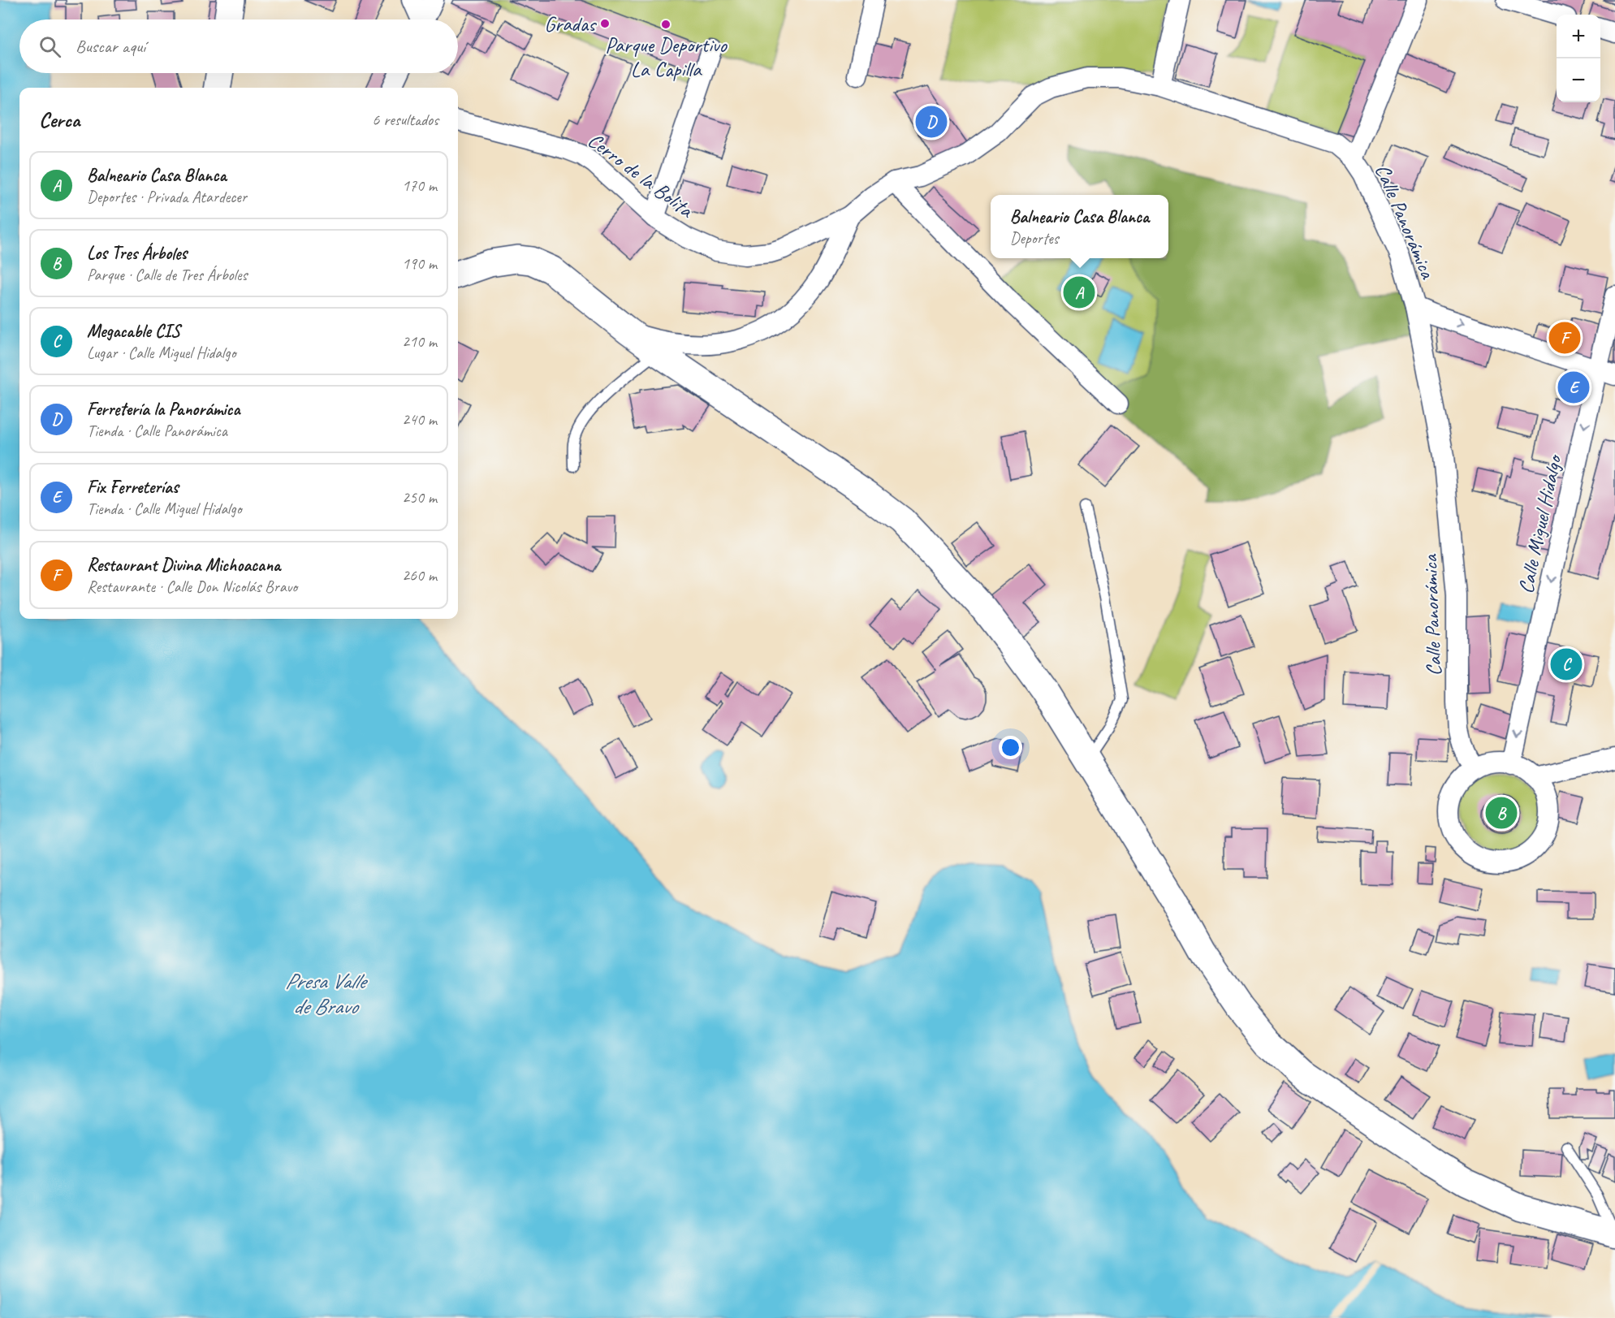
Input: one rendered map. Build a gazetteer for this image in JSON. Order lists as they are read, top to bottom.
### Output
{
  "streets": {
    "street": ["Cerro de la Bolita", "Calle Panorámica", "Calle Miguel Hidalgo"]
  },
  "crossings": [
    ["Cerro de la Bolita", "Calle Panorámica"],
    ["Calle Panorámica", "Calle Miguel Hidalgo"]
  ],
  "one_way": ["Calle Miguel Hidalgo"],
  "water": ["Presa Valle de Bravo"],
  "places": ["Gradas", "Parque Deportivo La Capilla"],
  "page": {
    "map_buttons": ["+", "−"],
    "search": "Buscar aquí",
    "heading": ["Cerca", "6 resultados"],
    "pins": [
      "D",
      "A",
      "F",
      "E",
      "C",
      "B"
    ],
    "list": [
      {
        "mark": "A",
        "name": "Balneario Casa Blanca",
        "note": "Deportes · Privada Atardecer",
        "value": "170 m"
      },
      {
        "mark": "B",
        "name": "Los Tres Árboles",
        "note": "Parque · Calle de Tres Árboles",
        "value": "190 m"
      },
      {
        "mark": "C",
        "name": "Megacable CIS",
        "note": "Lugar · Calle Miguel Hidalgo",
        "value": "210 m"
      },
      {
        "mark": "D",
        "name": "Ferretería la Panorámica",
        "note": "Tienda · Calle Panorámica",
        "value": "240 m"
      },
      {
        "mark": "E",
        "name": "Fix Ferreterías",
        "note": "Tienda · Calle Miguel Hidalgo",
        "value": "250 m"
      },
      {
        "mark": "F",
        "name": "Restaurant Divina Michoacana",
        "note": "Restaurante · Calle Don Nicolás Bravo",
        "value": "260 m"
      }
    ],
    "popup": ["Balneario Casa Blanca", "Deportes"]
  }
}
